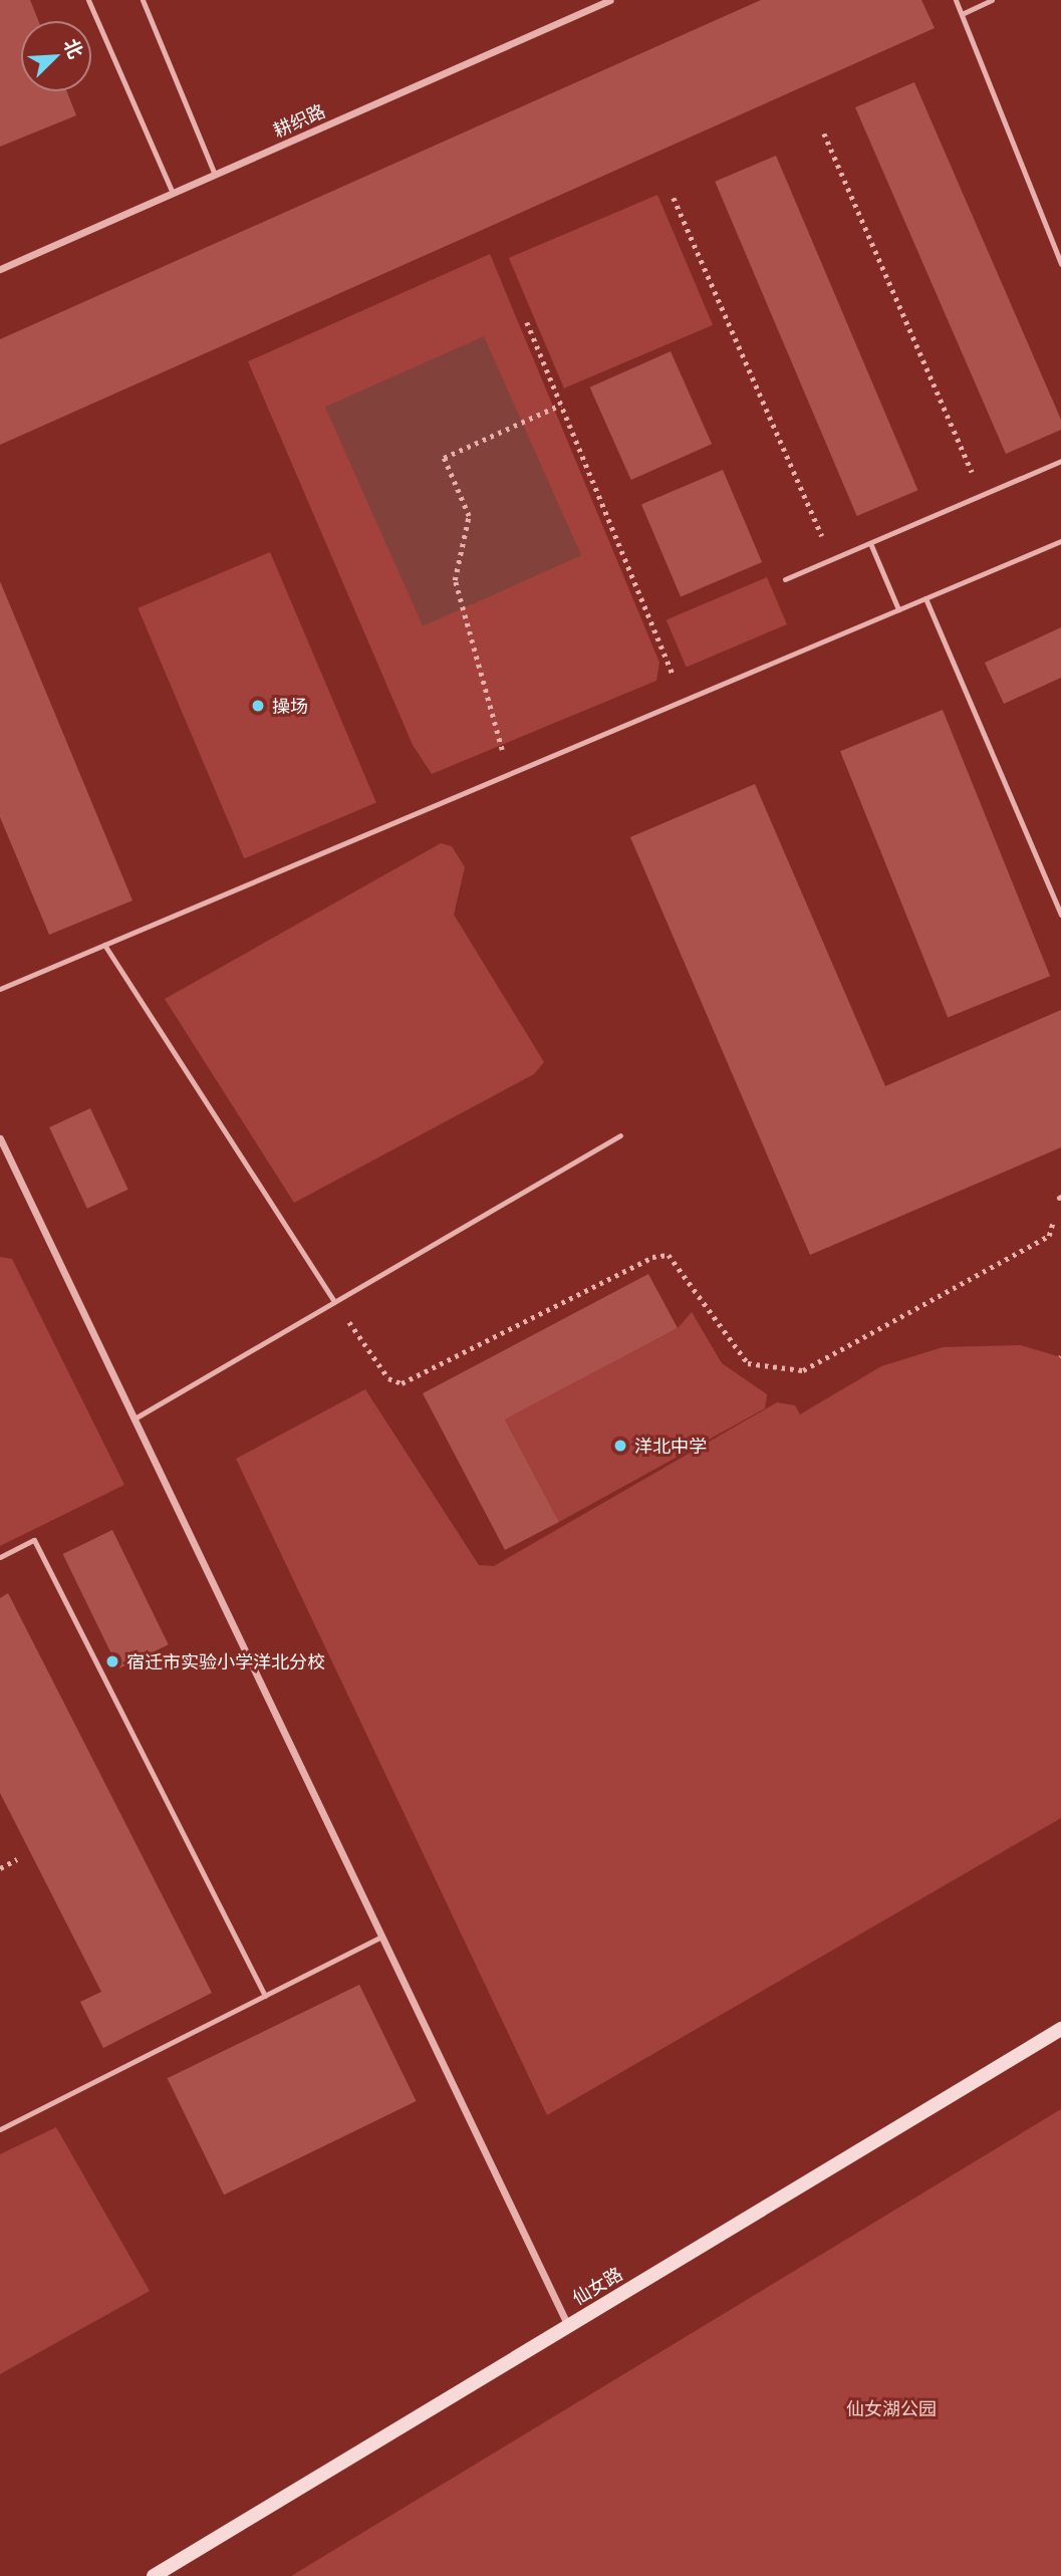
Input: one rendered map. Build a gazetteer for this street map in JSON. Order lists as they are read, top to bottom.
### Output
{
  "streets": {
    "main road": ["仙女路"],
    "street": ["耕织路"]
  },
  "parks": ["仙女湖公园"],
  "places": ["操场", "洋北中学", "宿迁市实验小学洋北分校"],
  "north": "top right"
}
